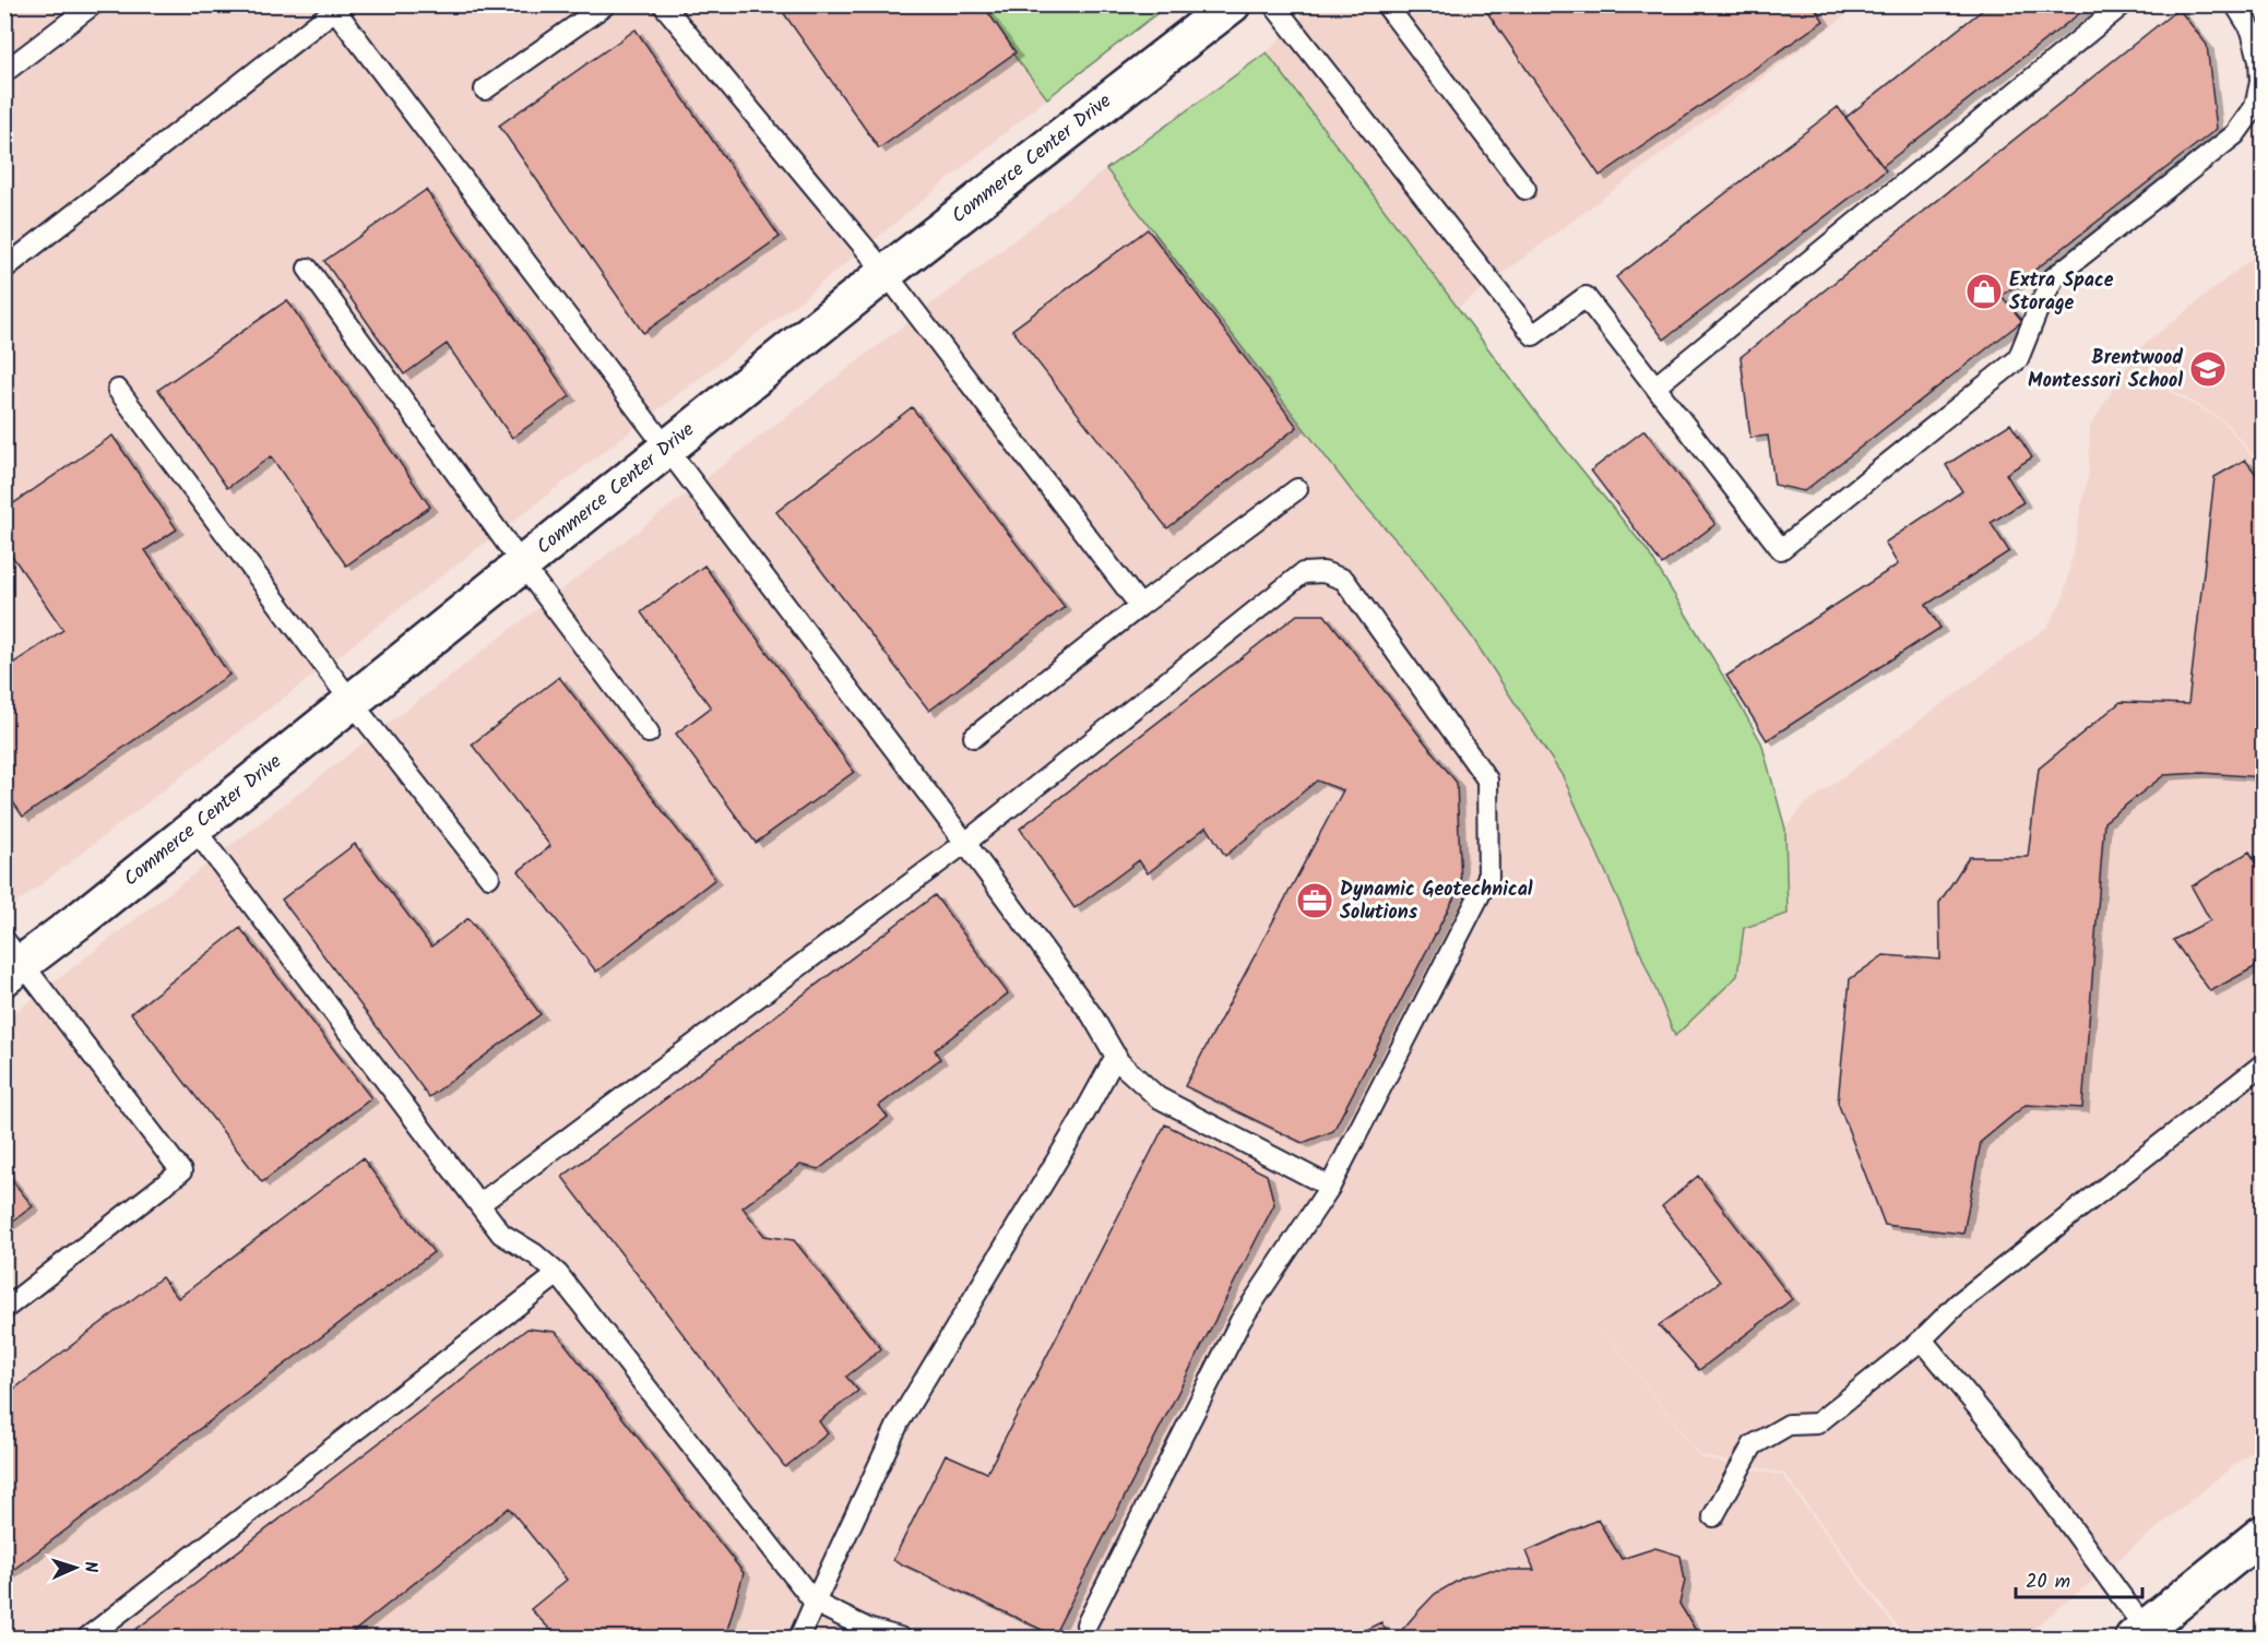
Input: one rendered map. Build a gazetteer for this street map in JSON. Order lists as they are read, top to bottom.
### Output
{
  "streets": {
    "street": ["Commerce Center Drive"]
  },
  "places": {
    "shop": ["Extra Space Storage"],
    "school or university": ["Brentwood Montessori School"],
    "office": ["Dynamic Geotechnical Solutions"]
  },
  "scale_bar": "20 m",
  "north": "right"
}
